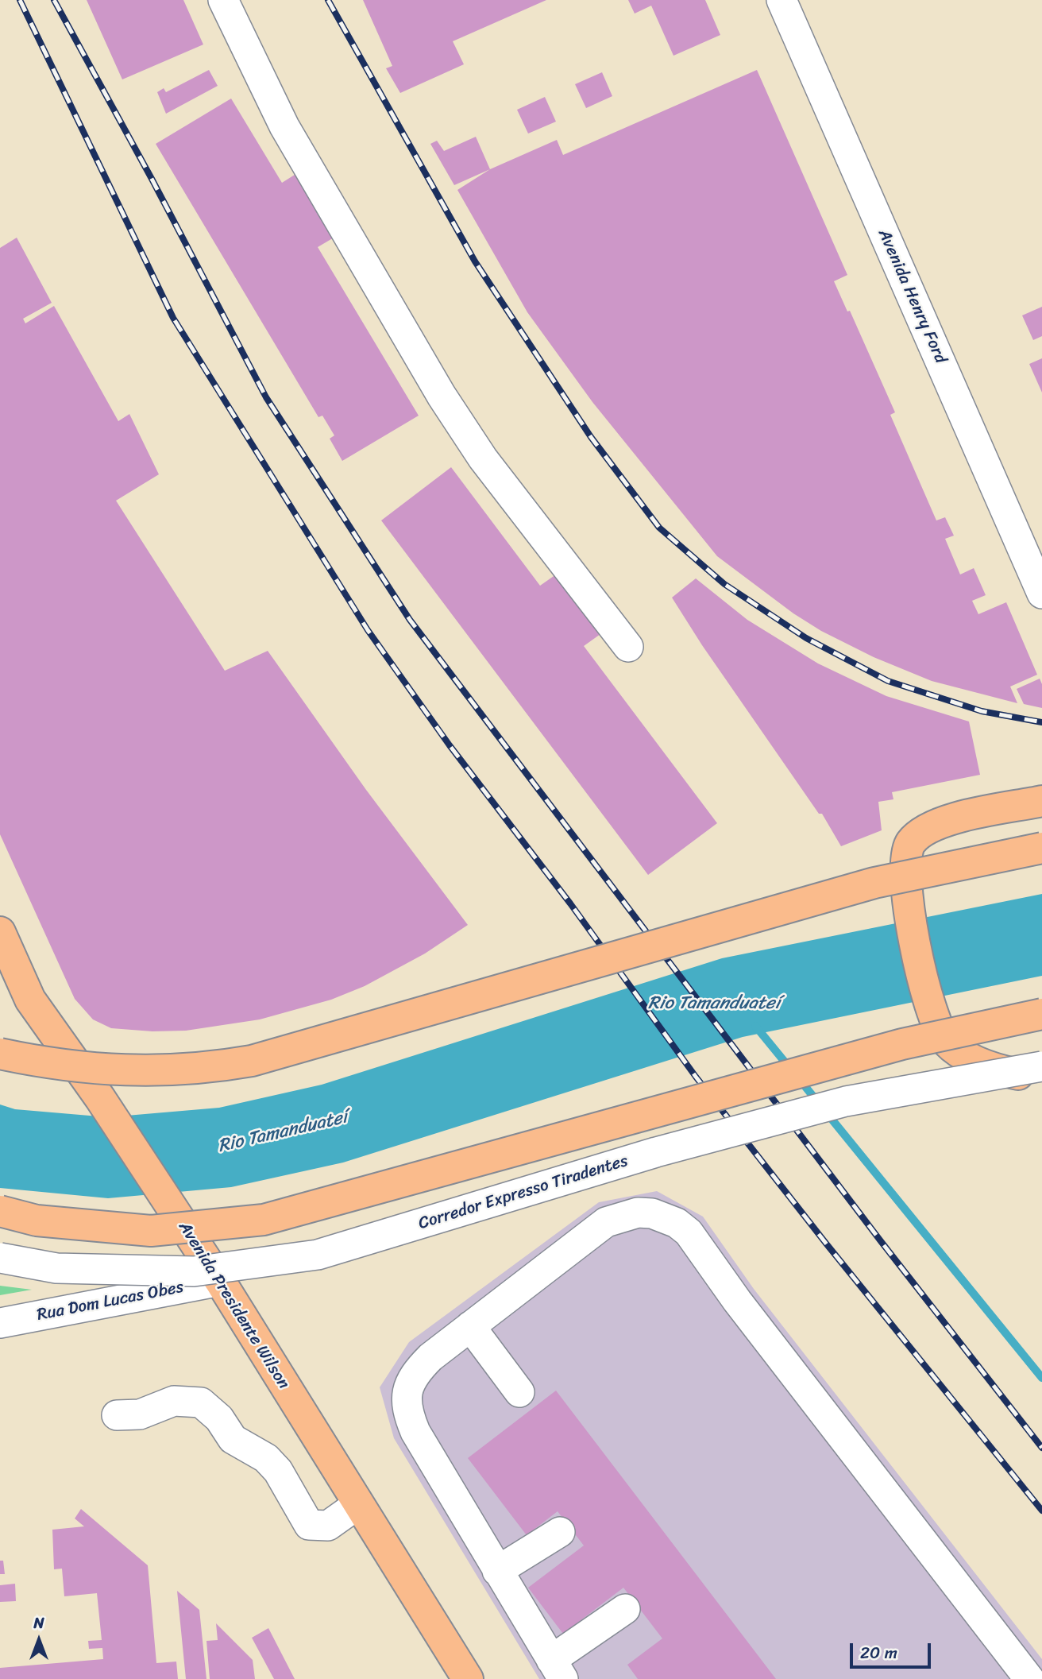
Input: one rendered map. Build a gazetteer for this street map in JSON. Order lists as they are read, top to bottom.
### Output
{
  "streets": {
    "main road": ["Avenida Presidente Wilson"],
    "street": ["Avenida Henry Ford", "Corredor Expresso Tiradentes", "Rua Dom Lucas Obes"]
  },
  "crossings": [
    ["Rua Dom Lucas Obes", "Avenida Presidente Wilson"]
  ],
  "water": ["Rio Tamanduateí"],
  "scale_bar": "20 m",
  "north": "top"
}
